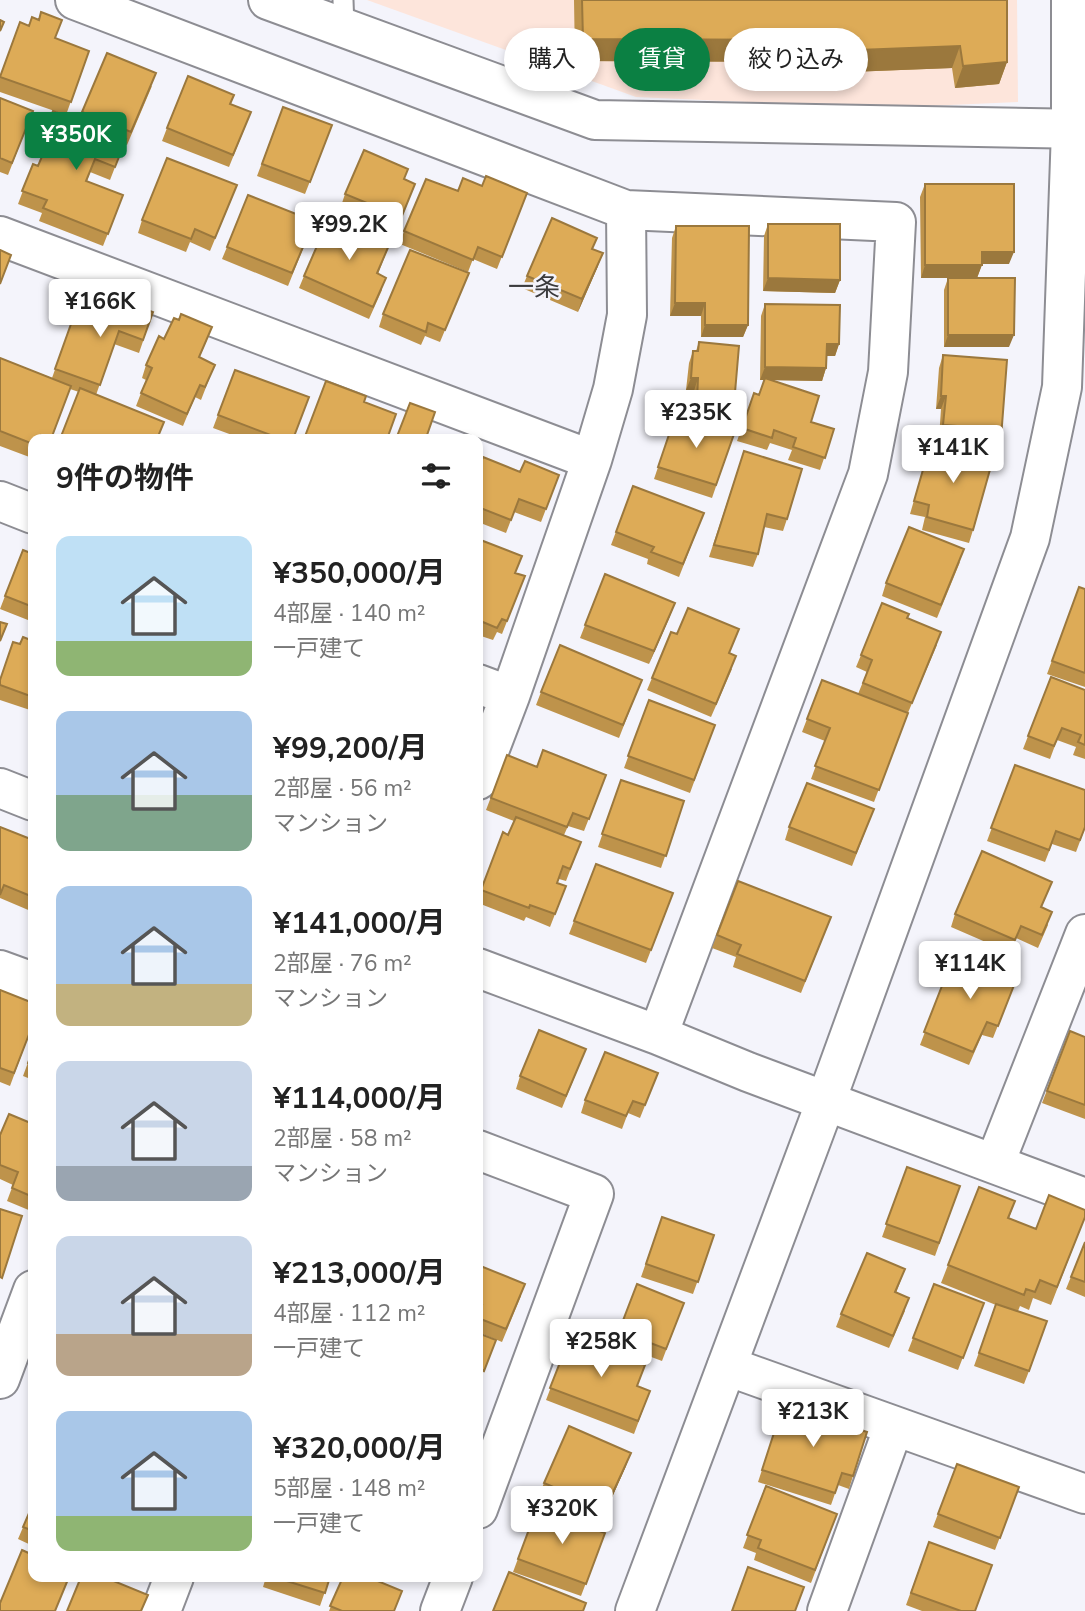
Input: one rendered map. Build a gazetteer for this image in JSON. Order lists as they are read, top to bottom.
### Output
{
  "districts": ["一条"],
  "page": {
    "chip": ["購入", "賃貸", "絞り込み"],
    "price": [
      "¥350K",
      "¥99.2K",
      "¥166K",
      "¥235K",
      "¥141K",
      "¥114K",
      "¥258K",
      "¥213K",
      "¥320K"
    ],
    "heading": "9件の物件",
    "list": [
      {
        "name": "¥350,000/月",
        "note": "4部屋 · 140 m² · 一戸建て"
      },
      {
        "name": "¥99,200/月",
        "note": "2部屋 · 56 m² · マンション"
      },
      {
        "name": "¥141,000/月",
        "note": "2部屋 · 76 m² · マンション"
      },
      {
        "name": "¥114,000/月",
        "note": "2部屋 · 58 m² · マンション"
      },
      {
        "name": "¥213,000/月",
        "note": "4部屋 · 112 m² · 一戸建て"
      },
      {
        "name": "¥320,000/月",
        "note": "5部屋 · 148 m² · 一戸建て"
      }
    ]
  }
}
